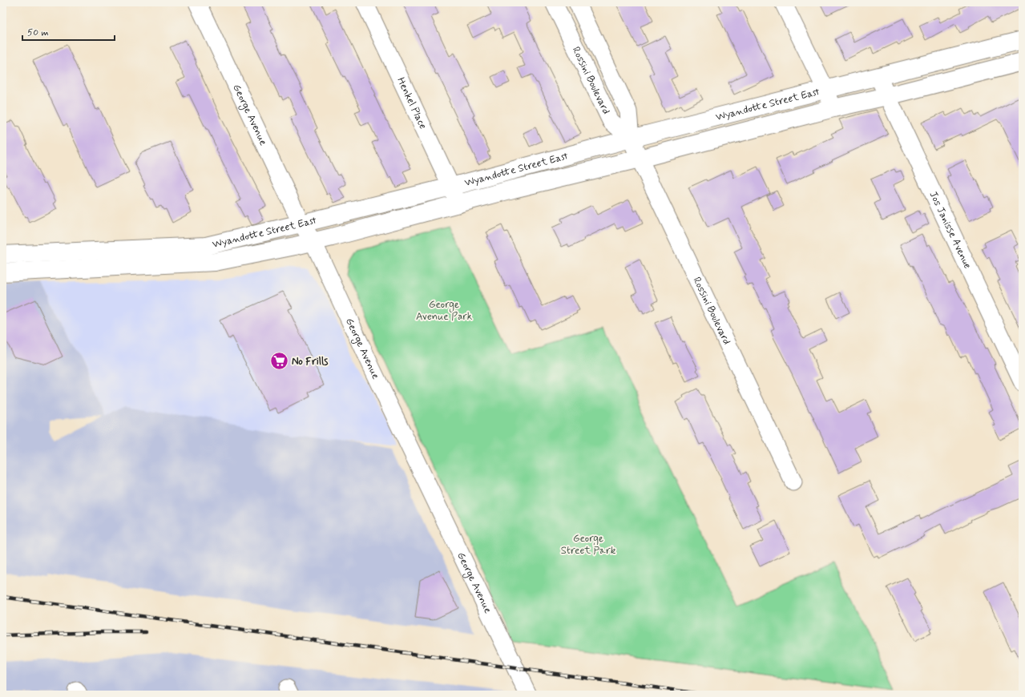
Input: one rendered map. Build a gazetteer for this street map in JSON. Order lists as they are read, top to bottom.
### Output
{
  "streets": {
    "main road": ["Wyandotte Street East"],
    "street": [
      "Rossini Boulevard",
      "Henkel Place",
      "George Avenue",
      "Jos Janisse Avenue"
    ]
  },
  "crossings": [
    ["Rossini Boulevard", "Wyandotte Street East"],
    ["Henkel Place", "Wyandotte Street East"],
    ["Wyandotte Street East", "George Avenue"],
    ["Wyandotte Street East", "Jos Janisse Avenue"]
  ],
  "parks": ["George Avenue Park", "George Street Park"],
  "places": {
    "supermarket": ["No Frills"]
  },
  "scale_bar": "50 m"
}
